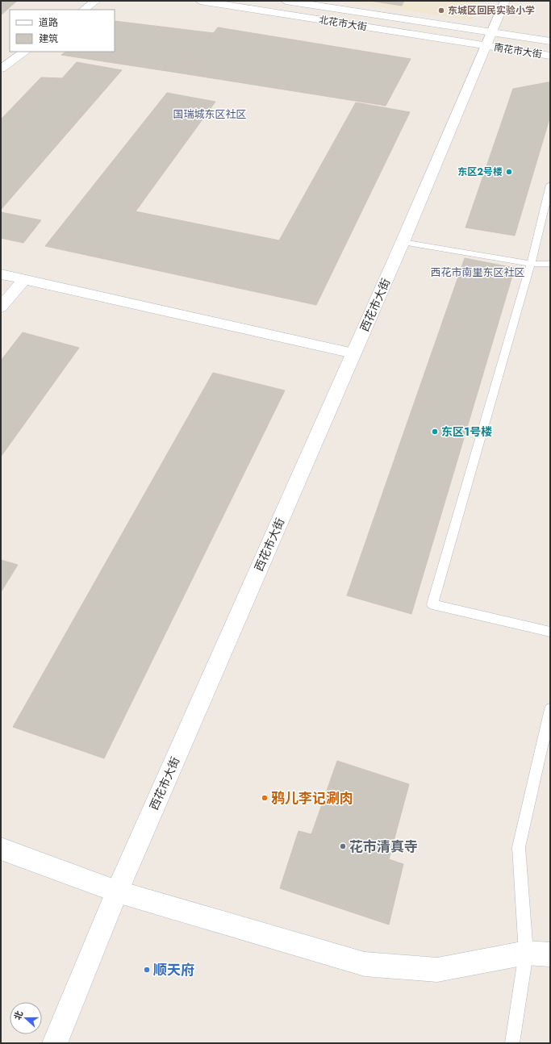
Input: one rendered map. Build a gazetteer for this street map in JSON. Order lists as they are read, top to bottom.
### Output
{
  "streets": {
    "street": ["北花市大街", "南花市大街", "西花市大街"]
  },
  "crossings": [
    ["北花市大街", "南花市大街"],
    ["北花市大街", "西花市大街"],
    ["南花市大街", "西花市大街"]
  ],
  "districts": ["国瑞城东区社区", "西花市南里东区社区"],
  "places": [
    "东城区回民实验小学",
    "东区2号楼",
    "东区1号楼",
    "鸦儿李记涮肉",
    "花市清真寺",
    "顺天府"
  ],
  "legend": ["道路", "建筑"],
  "north": "left"
}
